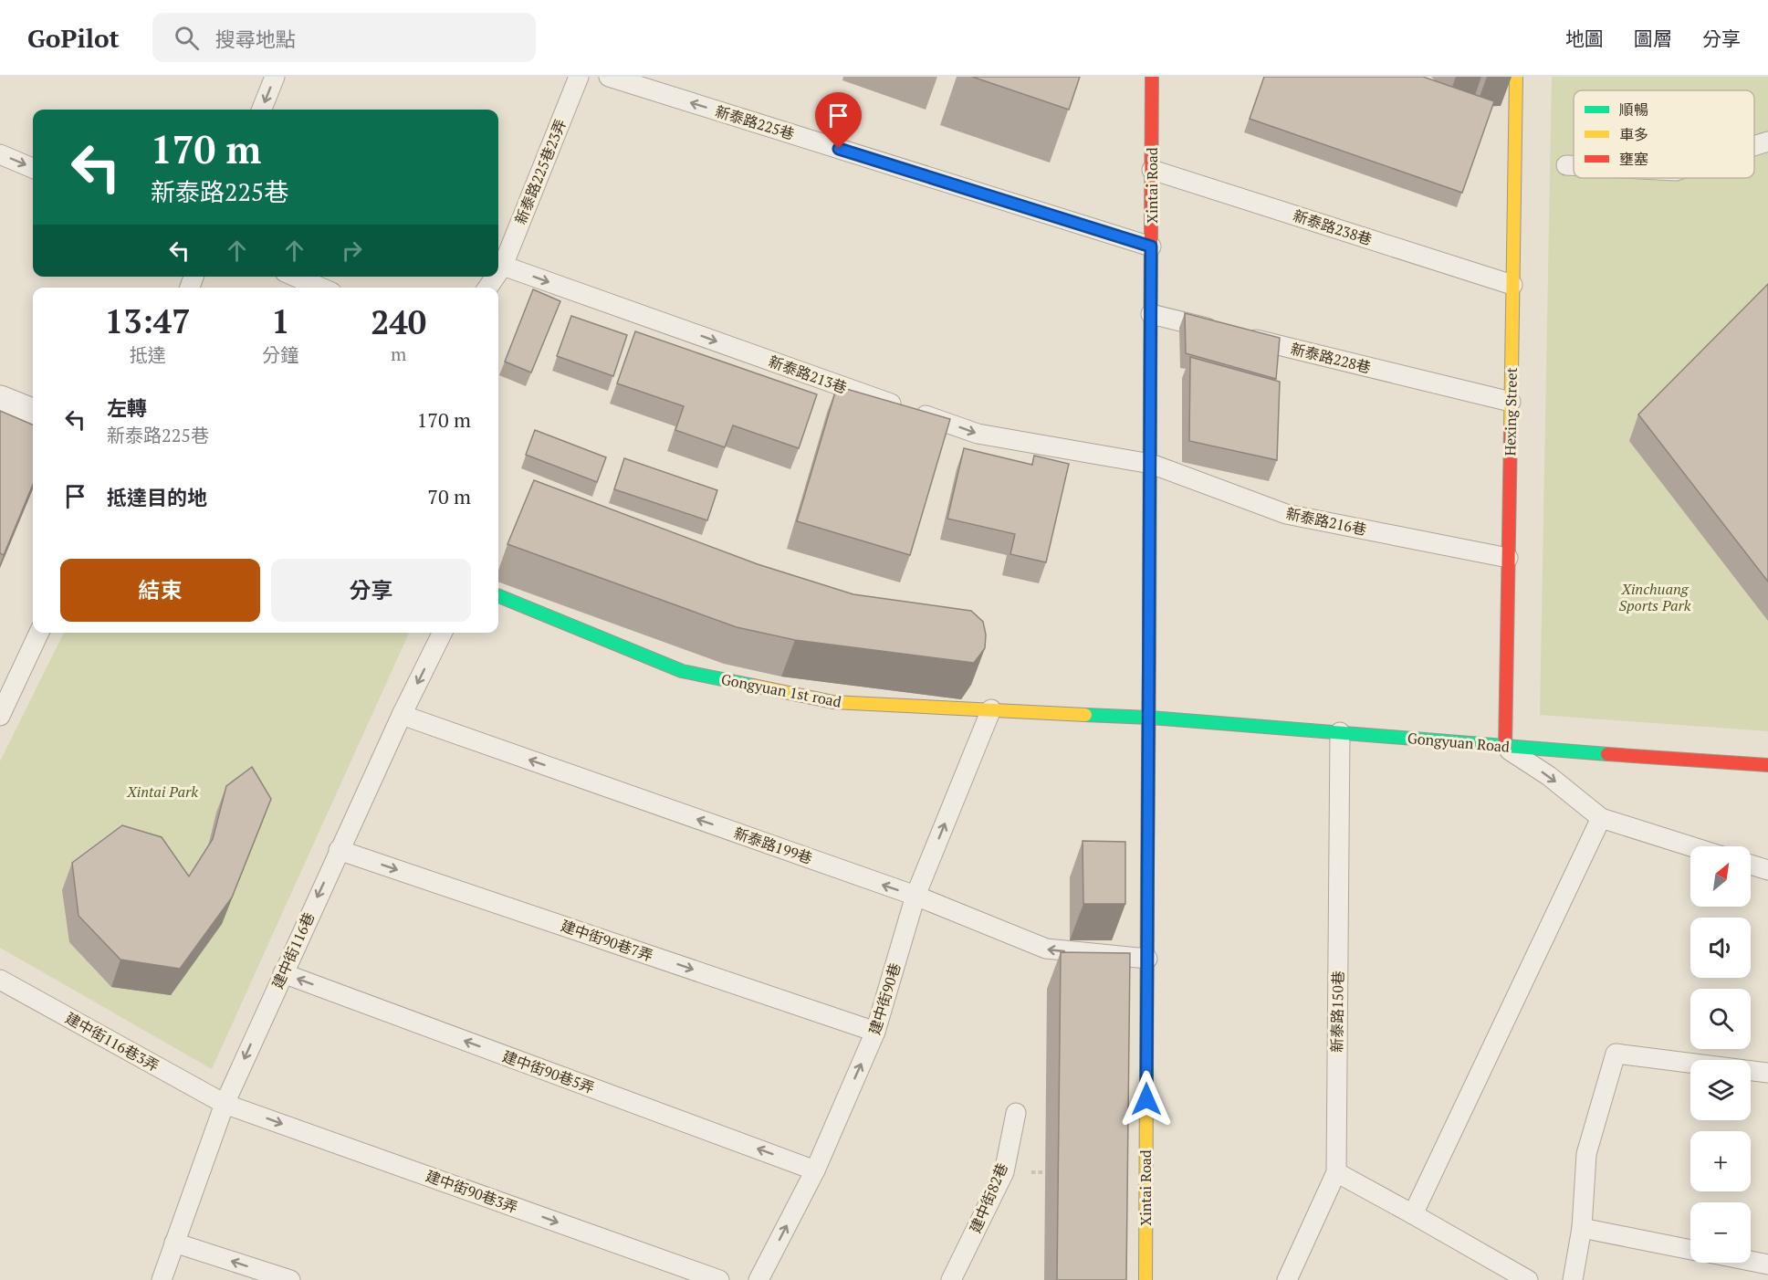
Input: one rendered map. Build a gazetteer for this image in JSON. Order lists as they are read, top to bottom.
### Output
{
  "streets": {
    "street": [
      "Xintai Road",
      "Hexing Street",
      "Gongyuan 1st road",
      "Gongyuan Road"
    ],
    "lane": [
      "新泰路225巷",
      "新泰路225巷23弄",
      "新泰路238巷",
      "新泰路228巷",
      "新泰路213巷",
      "新泰路216巷",
      "新泰路199巷",
      "建中街90巷7弄",
      "建中街116巷",
      "建中街90巷",
      "新泰路150巷",
      "建中街116巷3弄",
      "建中街90巷5弄",
      "建中街90巷3弄",
      "建中街82巷"
    ]
  },
  "crossings": [
    ["新泰路225巷", "Xintai Road"],
    ["新泰路225巷23弄", "新泰路213巷"],
    ["Xintai Road", "新泰路238巷"],
    ["Xintai Road", "新泰路228巷"],
    ["Xintai Road", "新泰路213巷"],
    ["Xintai Road", "新泰路216巷"],
    ["Xintai Road", "Gongyuan 1st road"],
    ["Xintai Road", "Gongyuan Road"],
    ["Xintai Road", "新泰路199巷"],
    ["新泰路238巷", "Hexing Street"],
    ["新泰路228巷", "Hexing Street"],
    ["新泰路213巷", "新泰路216巷"],
    ["Hexing Street", "新泰路216巷"],
    ["Hexing Street", "Gongyuan Road"],
    ["Gongyuan 1st road", "Gongyuan Road"],
    ["Gongyuan 1st road", "建中街90巷"],
    ["Gongyuan Road", "新泰路150巷"],
    ["新泰路199巷", "建中街116巷"],
    ["新泰路199巷", "建中街90巷"],
    ["建中街90巷7弄", "建中街116巷"],
    ["建中街90巷7弄", "建中街90巷"],
    ["建中街116巷", "建中街116巷3弄"],
    ["建中街116巷", "建中街90巷5弄"],
    ["建中街116巷", "建中街90巷3弄"],
    ["建中街90巷", "建中街90巷5弄"],
    ["建中街116巷3弄", "建中街90巷3弄"]
  ],
  "one_way": [
    "新泰路225巷",
    "新泰路213巷",
    "新泰路199巷",
    "建中街90巷7弄",
    "建中街116巷",
    "建中街90巷",
    "建中街90巷5弄",
    "建中街90巷3弄"
  ],
  "parks": ["Xinchuang Sports Park", "Xintai Park"],
  "legend": ["順暢", "車多", "壅塞"],
  "north": "top right",
  "page": {
    "header": "GoPilot",
    "search": "搜尋地點",
    "nav": ["地圖", "圖層", "分享"],
    "turn": ["170 m", "新泰路225巷"],
    "eta": [
      "13:47",
      "抵達",
      "1",
      "分鐘",
      "240",
      "m"
    ],
    "list": [
      {
        "name": "左轉",
        "note": "新泰路225巷",
        "value": "170 m"
      },
      {
        "name": "抵達目的地",
        "value": "70 m"
      }
    ],
    "buttons": ["結束", "分享"],
    "map_buttons": ["+", "−"]
  }
}
